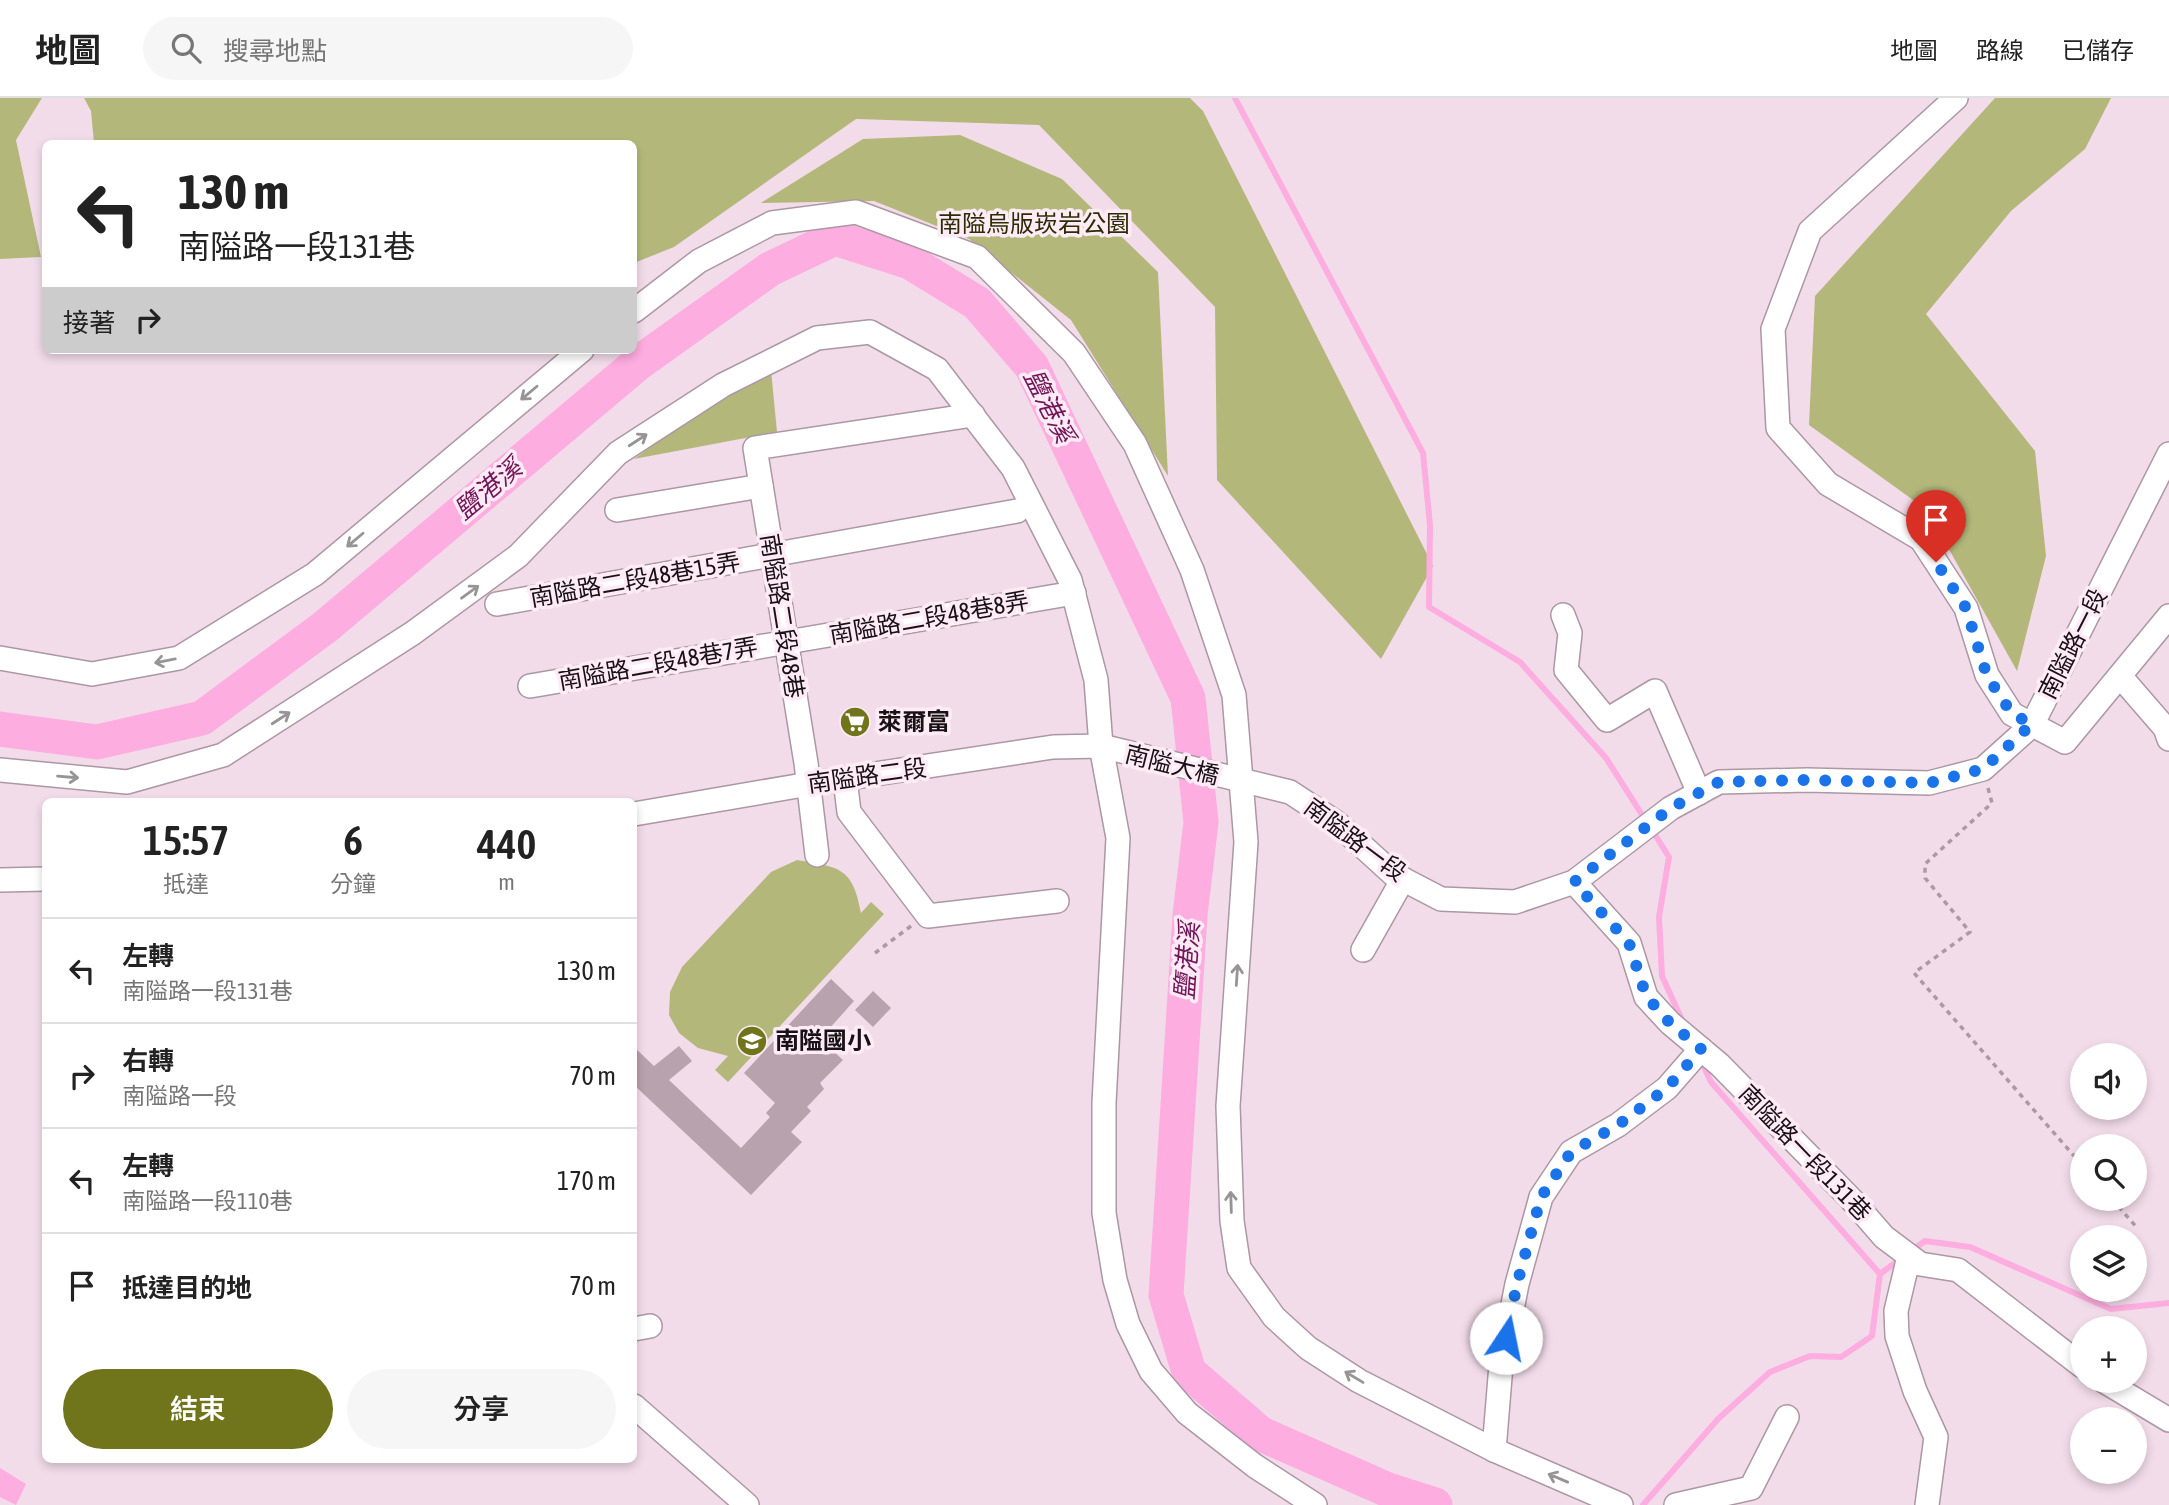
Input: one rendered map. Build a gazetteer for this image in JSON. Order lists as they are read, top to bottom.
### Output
{
  "streets": {
    "street": [
      "南隘路二段48巷15弄",
      "南隘路二段48巷",
      "南隘路二段48巷8弄",
      "南隘路一段",
      "南隘路二段48巷7弄",
      "南隘大橋",
      "南隘路二段",
      "南隘路一段131巷"
    ]
  },
  "crossings": [
    ["南隘路二段48巷15弄", "南隘路二段48巷"],
    ["南隘路二段48巷", "南隘路二段48巷8弄"],
    ["南隘路二段48巷", "南隘路二段48巷7弄"],
    ["南隘路二段48巷", "南隘路二段"],
    ["南隘路二段48巷8弄", "南隘路二段48巷7弄"],
    ["南隘路一段", "南隘大橋"],
    ["南隘路一段", "南隘路一段131巷"],
    ["南隘大橋", "南隘路二段"]
  ],
  "water": ["鹽港溪"],
  "parks": ["南隘烏版崁岩公園"],
  "places": {
    "supermarket": ["萊爾富"],
    "school or university": ["南隘國小"]
  },
  "page": {
    "header": "地圖",
    "search": "搜尋地點",
    "nav": ["地圖", "路線", "已儲存"],
    "turn": ["130 m", "南隘路一段131巷"],
    "then": "接著",
    "eta": [
      "15:57",
      "抵達",
      "6",
      "分鐘",
      "440",
      "m"
    ],
    "list": [
      {
        "name": "左轉",
        "note": "南隘路一段131巷",
        "value": "130 m"
      },
      {
        "name": "右轉",
        "note": "南隘路一段",
        "value": "70 m"
      },
      {
        "name": "左轉",
        "note": "南隘路一段110巷",
        "value": "170 m"
      },
      {
        "name": "抵達目的地",
        "value": "70 m"
      }
    ],
    "map_buttons": ["+", "−"],
    "buttons": ["結束", "分享"]
  }
}
